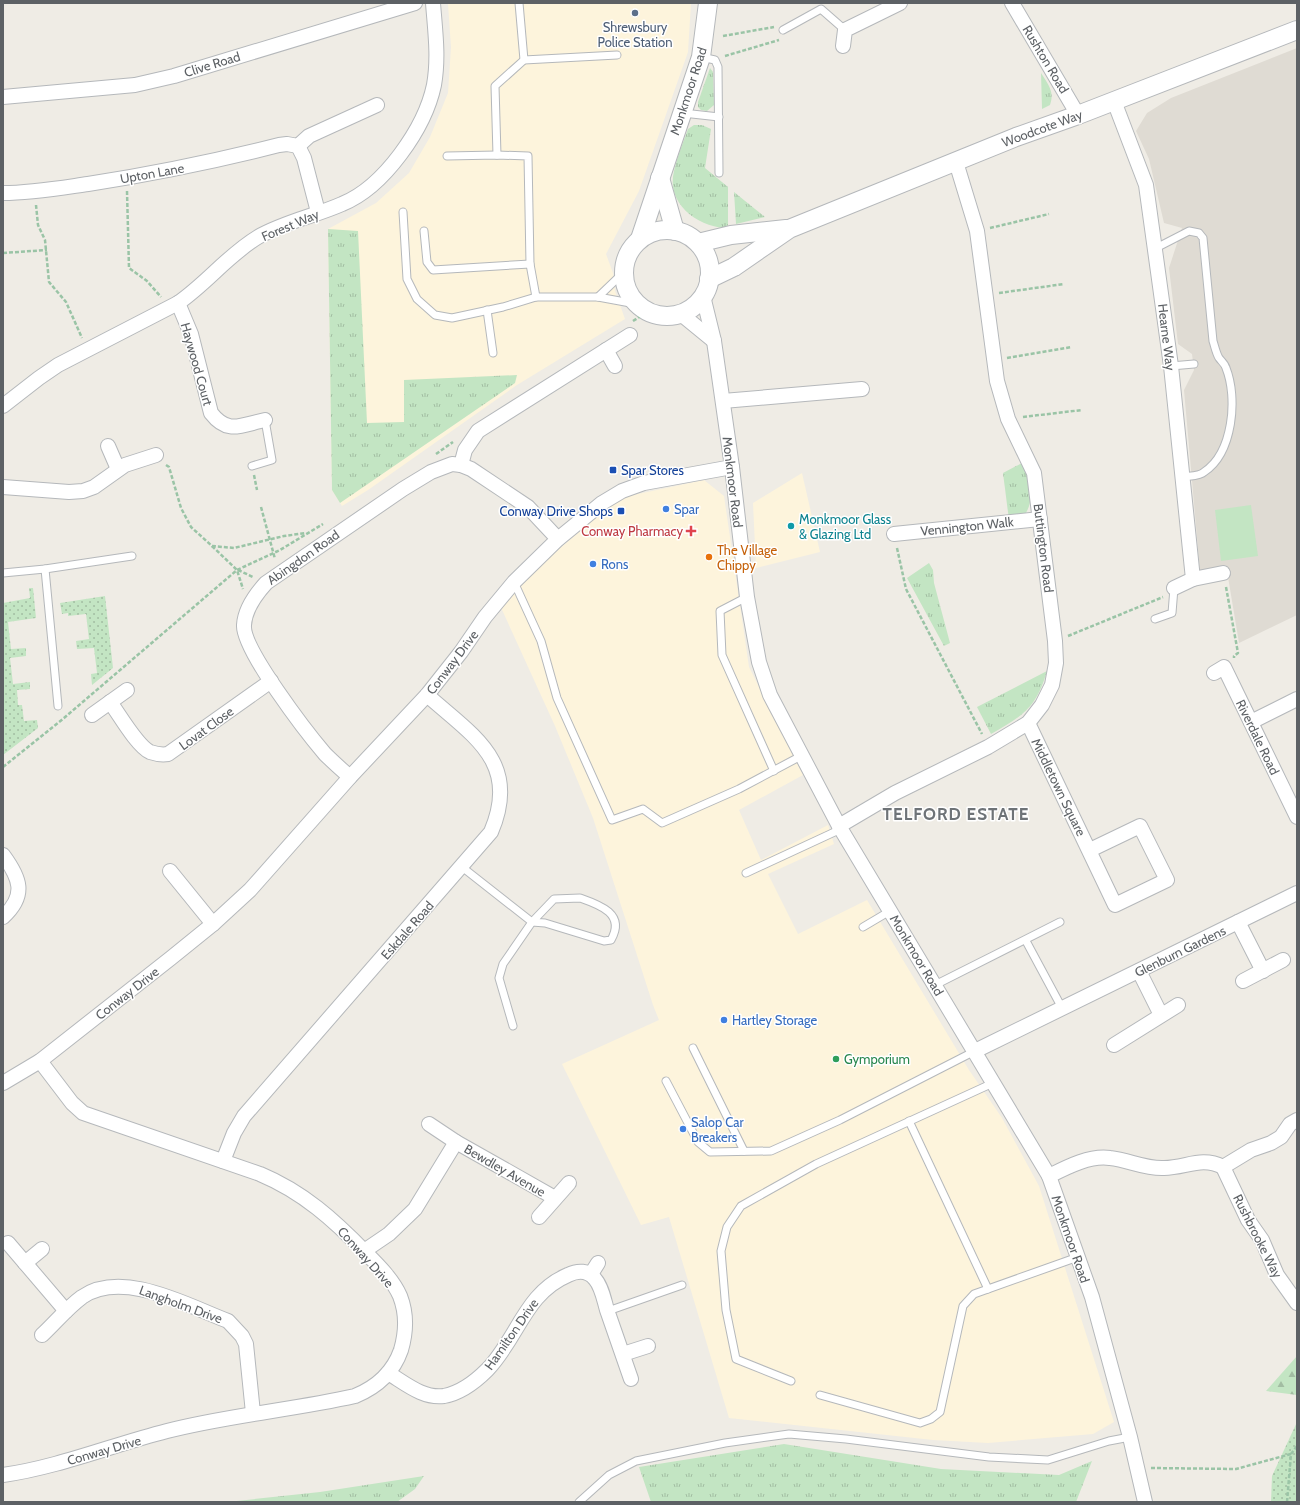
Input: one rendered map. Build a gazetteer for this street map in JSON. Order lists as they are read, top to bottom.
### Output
{
  "streets": {
    "street": [
      "Rushton Road",
      "Clive Road",
      "Monkmoor Road",
      "Woodcote Way",
      "Upton Lane",
      "Forest Way",
      "Hearne Way",
      "Haywood Court",
      "Vennington Walk",
      "Buttington Road",
      "Abingdon Road",
      "Conway Drive",
      "Lovat Close",
      "Riverdale Road",
      "Middletown Square",
      "Eskdale Road",
      "Glenburn Gardens",
      "Bewdley Avenue",
      "Rushbrooke Way",
      "Langholm Drive",
      "Hamilton Drive"
    ]
  },
  "crossings": [
    ["Rushton Road", "Woodcote Way"],
    ["Monkmoor Road", "Woodcote Way"],
    ["Monkmoor Road", "Buttington Road"],
    ["Monkmoor Road", "Conway Drive"],
    ["Monkmoor Road", "Glenburn Gardens"],
    ["Woodcote Way", "Hearne Way"],
    ["Woodcote Way", "Buttington Road"],
    ["Forest Way", "Haywood Court"],
    ["Vennington Walk", "Buttington Road"],
    ["Buttington Road", "Middletown Square"],
    ["Abingdon Road", "Conway Drive"],
    ["Abingdon Road", "Lovat Close"],
    ["Conway Drive", "Eskdale Road"],
    ["Conway Drive", "Bewdley Avenue"],
    ["Conway Drive", "Langholm Drive"],
    ["Conway Drive", "Hamilton Drive"]
  ],
  "districts": ["TELFORD ESTATE"],
  "places": {
    "other": [
      "Shrewsbury Police Station",
      "Spar",
      "Monkmoor Glass & Glazing Ltd",
      "The Village Chippy",
      "Rons",
      "Hartley Storage",
      "Gymporium",
      "Salop Car Breakers"
    ],
    "transit": ["Spar Stores", "Conway Drive Shops"],
    "health": ["Conway Pharmacy"]
  }
}
